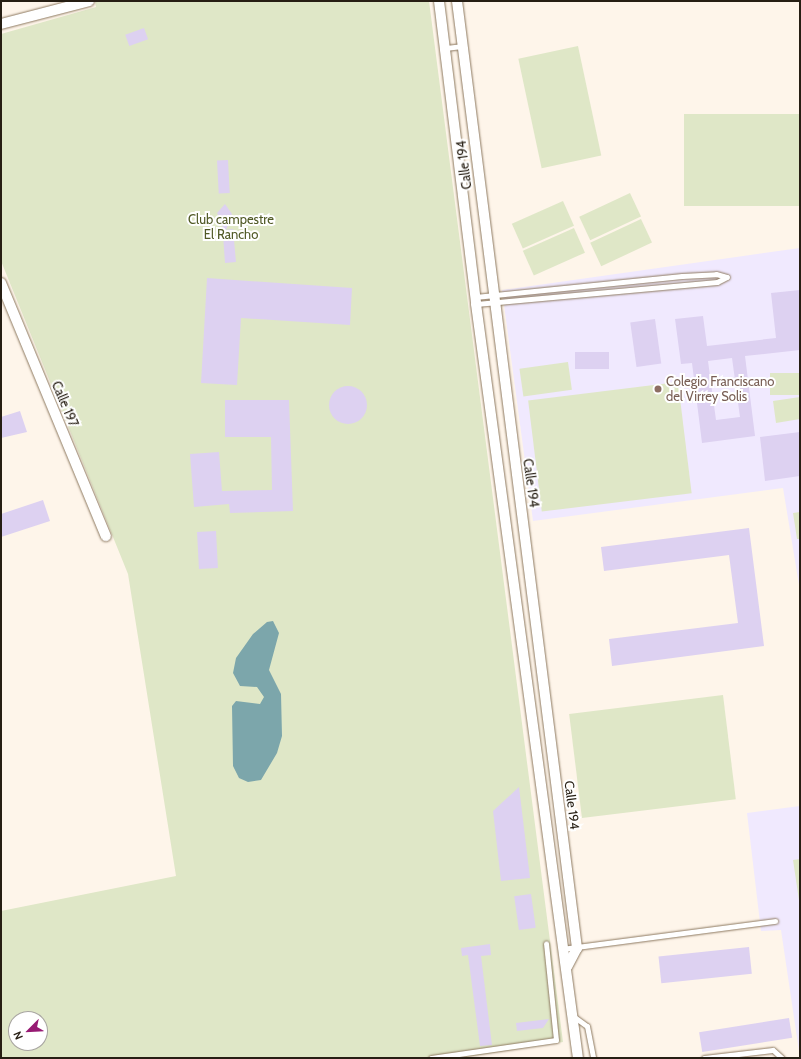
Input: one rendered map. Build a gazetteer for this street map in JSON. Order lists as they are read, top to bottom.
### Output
{
  "streets": {
    "street": ["Calle 194", "Calle 197"]
  },
  "parks": ["Club campestre El Rancho"],
  "places": ["Colegio Franciscano del Virrey Solis"],
  "north": "bottom left"
}
